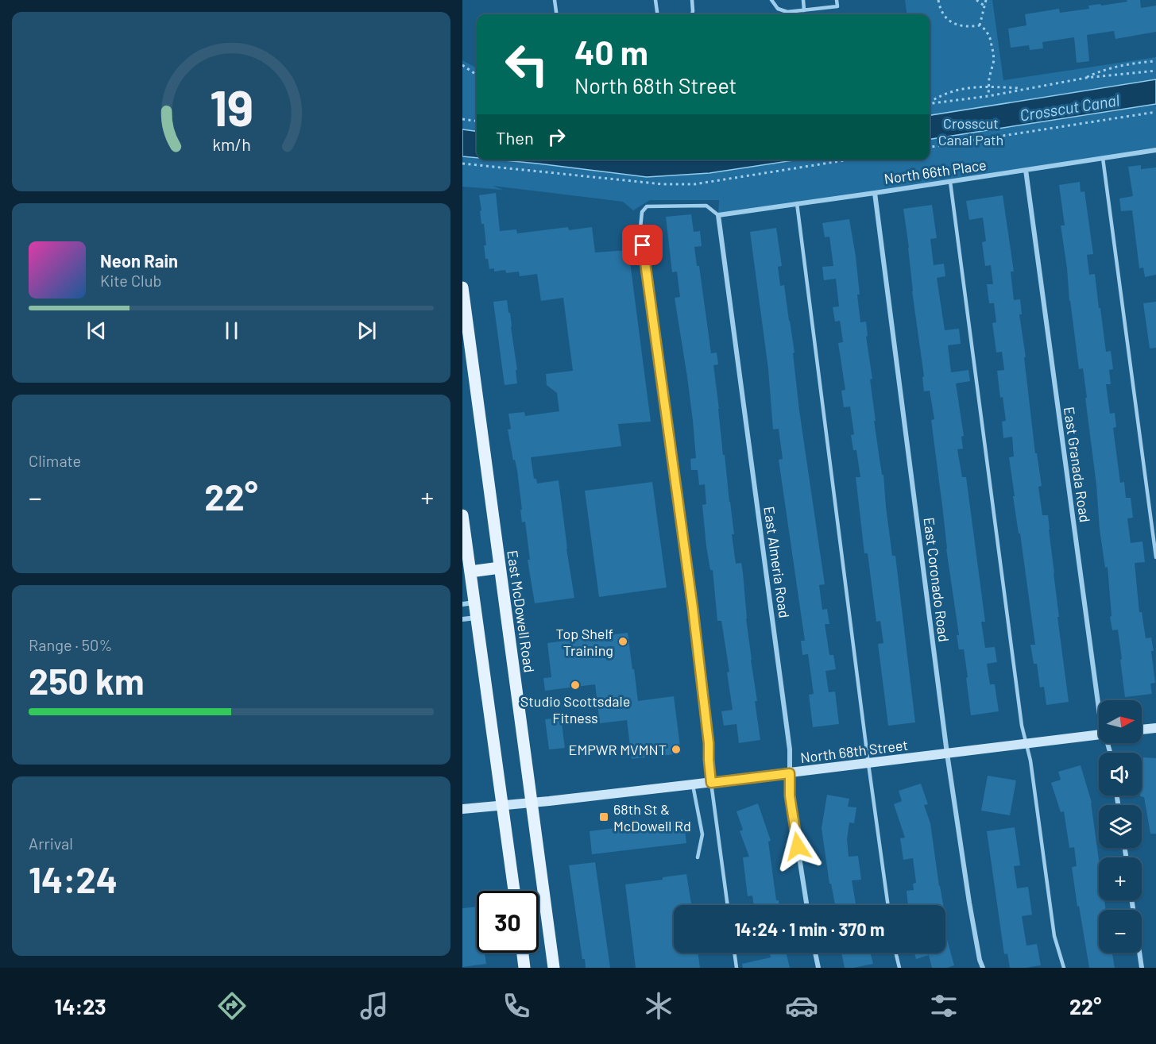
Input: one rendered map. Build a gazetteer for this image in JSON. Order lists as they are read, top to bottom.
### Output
{
  "streets": {
    "main road": ["East McDowell Road"],
    "street": [
      "North 66th Place",
      "East Granada Road",
      "East Almeria Road",
      "East Coronado Road",
      "North 68th Street"
    ]
  },
  "crossings": [
    ["North 66th Place", "East Granada Road"],
    ["North 66th Place", "East Almeria Road"],
    ["North 66th Place", "East Coronado Road"],
    ["East Almeria Road", "North 68th Street"],
    ["East Coronado Road", "North 68th Street"],
    ["East McDowell Road", "North 68th Street"]
  ],
  "water": ["Crosscut Canal"],
  "parks": ["Crosscut Canal Path"],
  "places": {
    "other": ["Top Shelf Training", "Studio Scottsdale Fitness", "EMPWR MVMNT"],
    "transit": ["68th St & McDowell Rd"]
  },
  "north": "right",
  "page": {
    "turn": ["40 m", "North 68th Street"],
    "then": "Then",
    "song": ["Neon Rain", "Kite Club"],
    "tile": [
      "Climate",
      ["Range · 50%", "250 km"],
      ["Arrival", "14:24"]
    ],
    "heat": ["−", "22°", "+"],
    "map_buttons": ["+", "−"],
    "limit": "30",
    "trip": "14:24 · 1 min · 370 m",
    "tabs": ["14:23", "22°"],
    "gauge": ["19", "km/h"]
  }
}
